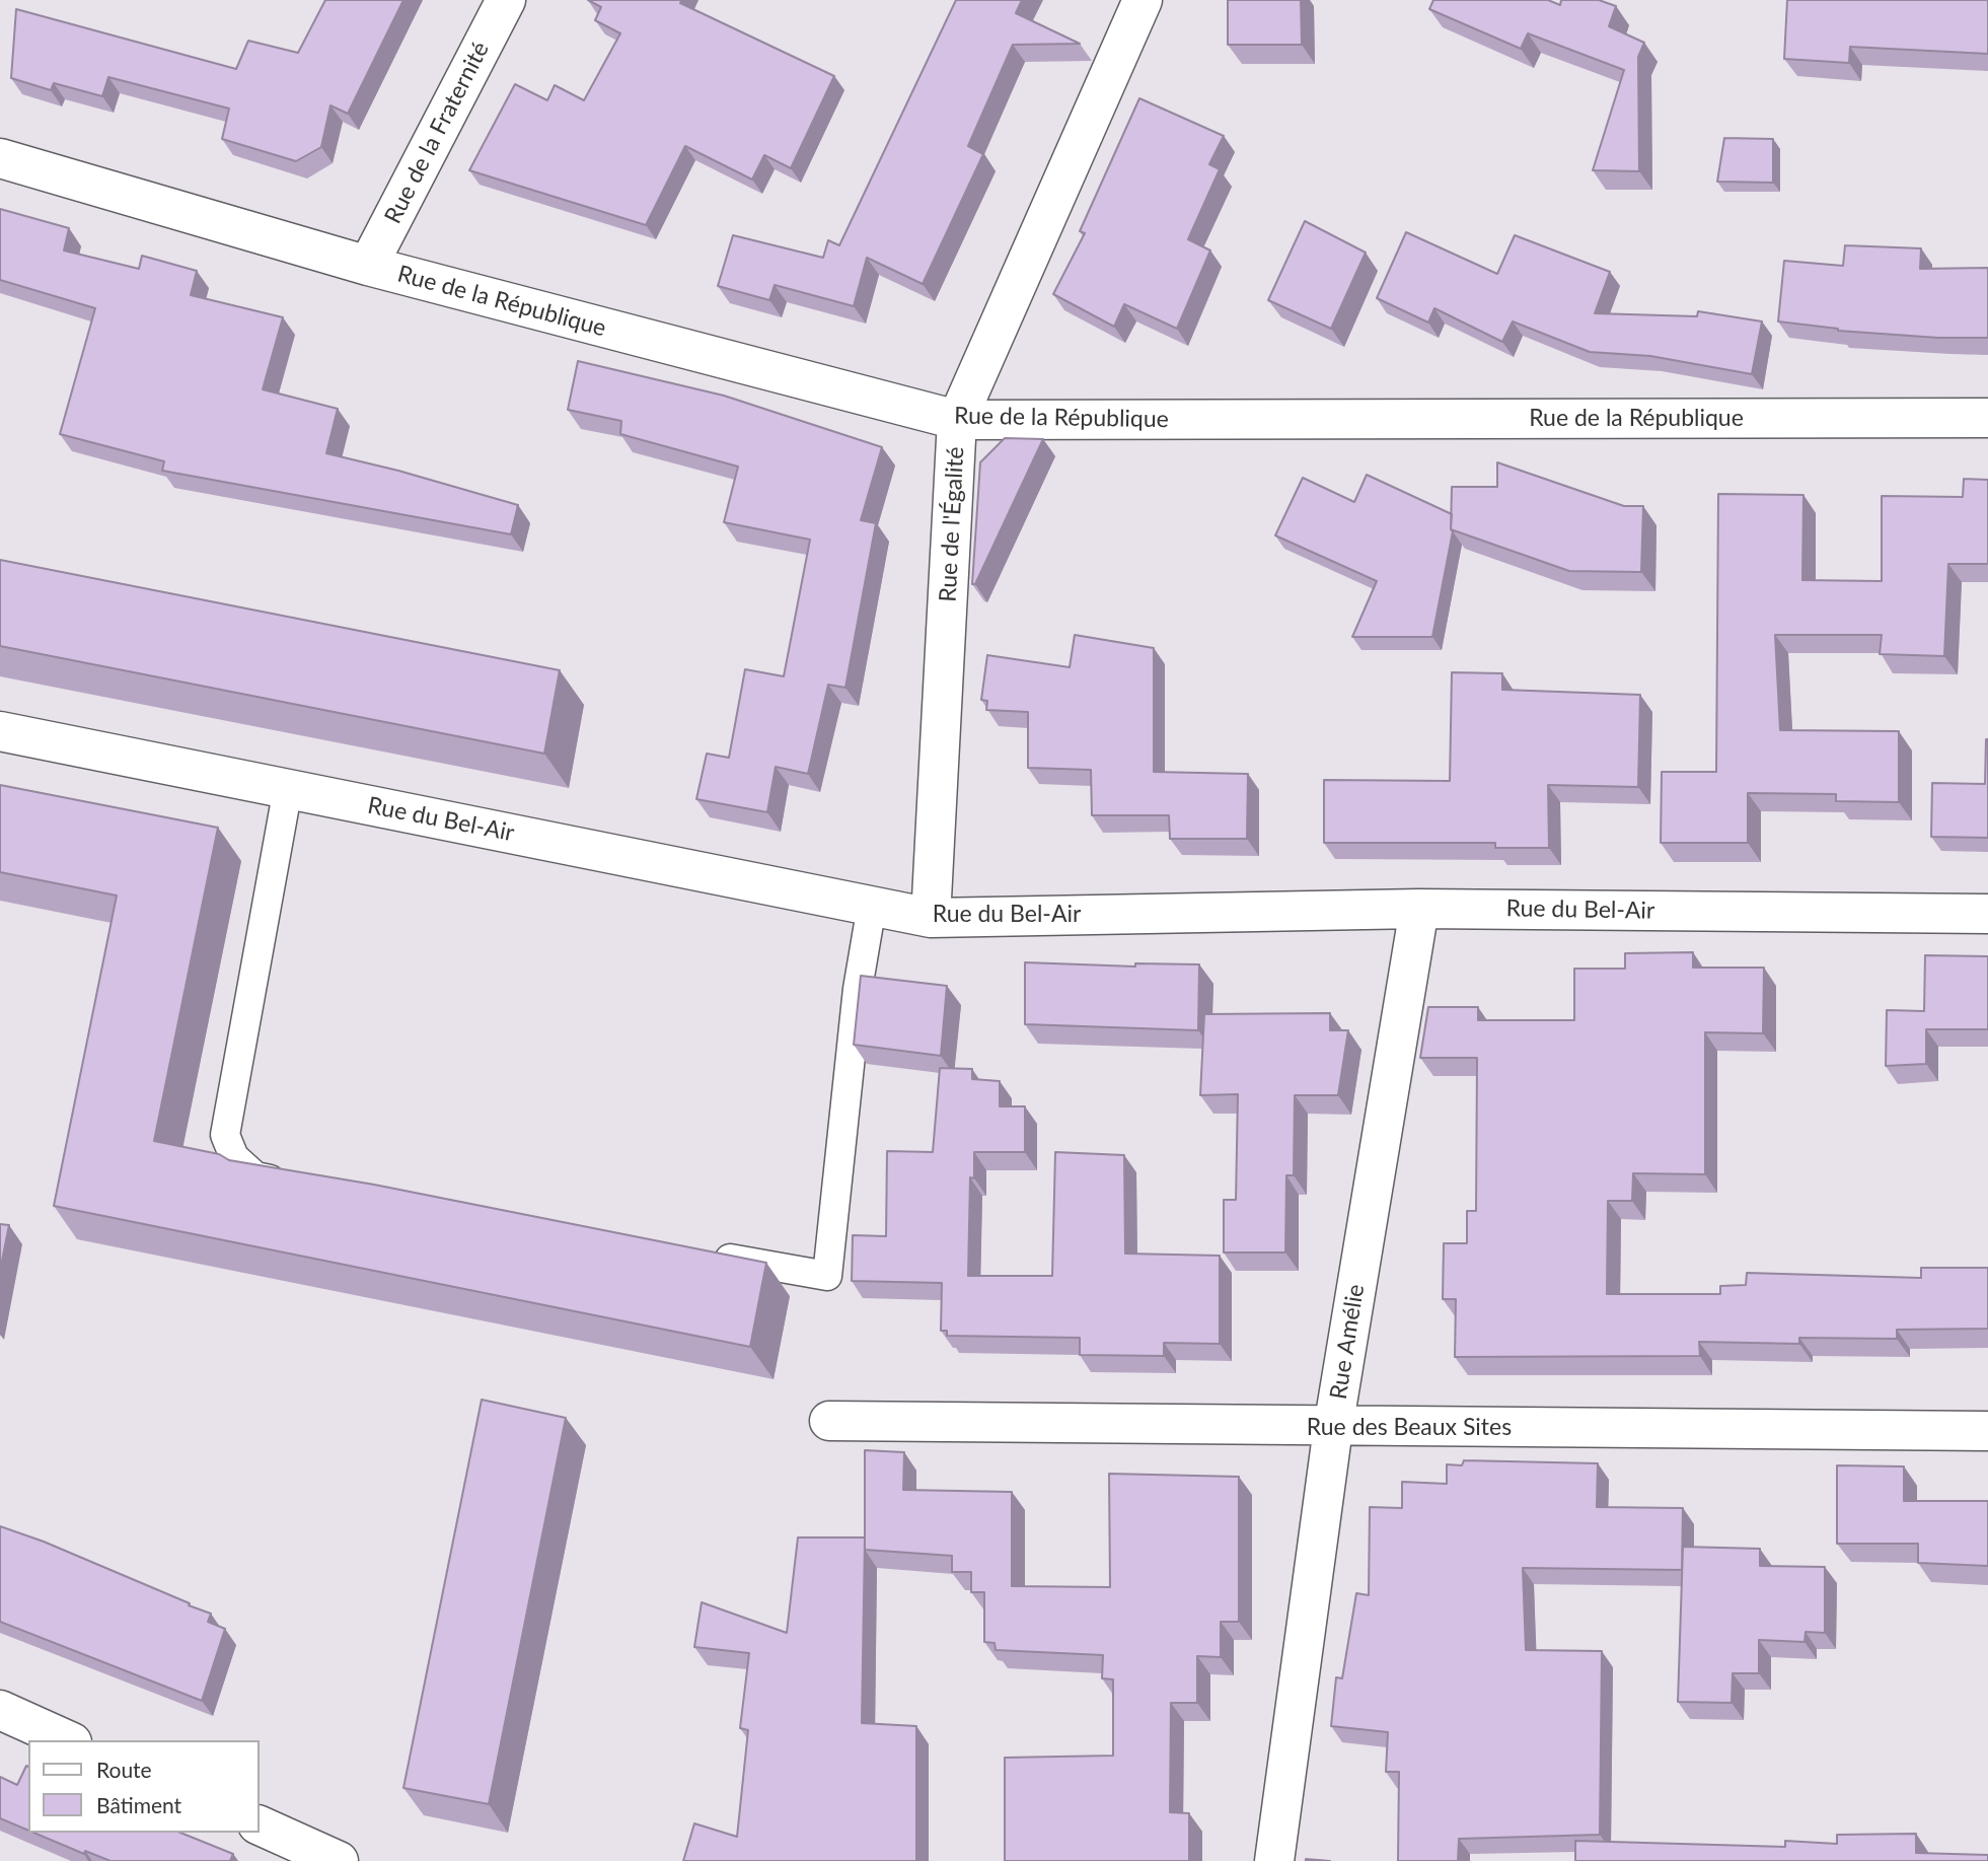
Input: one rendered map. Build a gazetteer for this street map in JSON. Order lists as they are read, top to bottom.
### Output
{
  "streets": {
    "street": [
      "Rue de la Fraternité",
      "Rue de la République",
      "Rue de l'Égalité",
      "Rue du Bel-Air",
      "Rue Amélie",
      "Rue des Beaux Sites"
    ]
  },
  "crossings": [
    ["Rue de la Fraternité", "Rue de la République"],
    ["Rue de la République", "Rue de l'Égalité"],
    ["Rue de l'Égalité", "Rue du Bel-Air"],
    ["Rue du Bel-Air", "Rue Amélie"],
    ["Rue Amélie", "Rue des Beaux Sites"]
  ],
  "legend": ["Route", "Bâtiment"]
}
